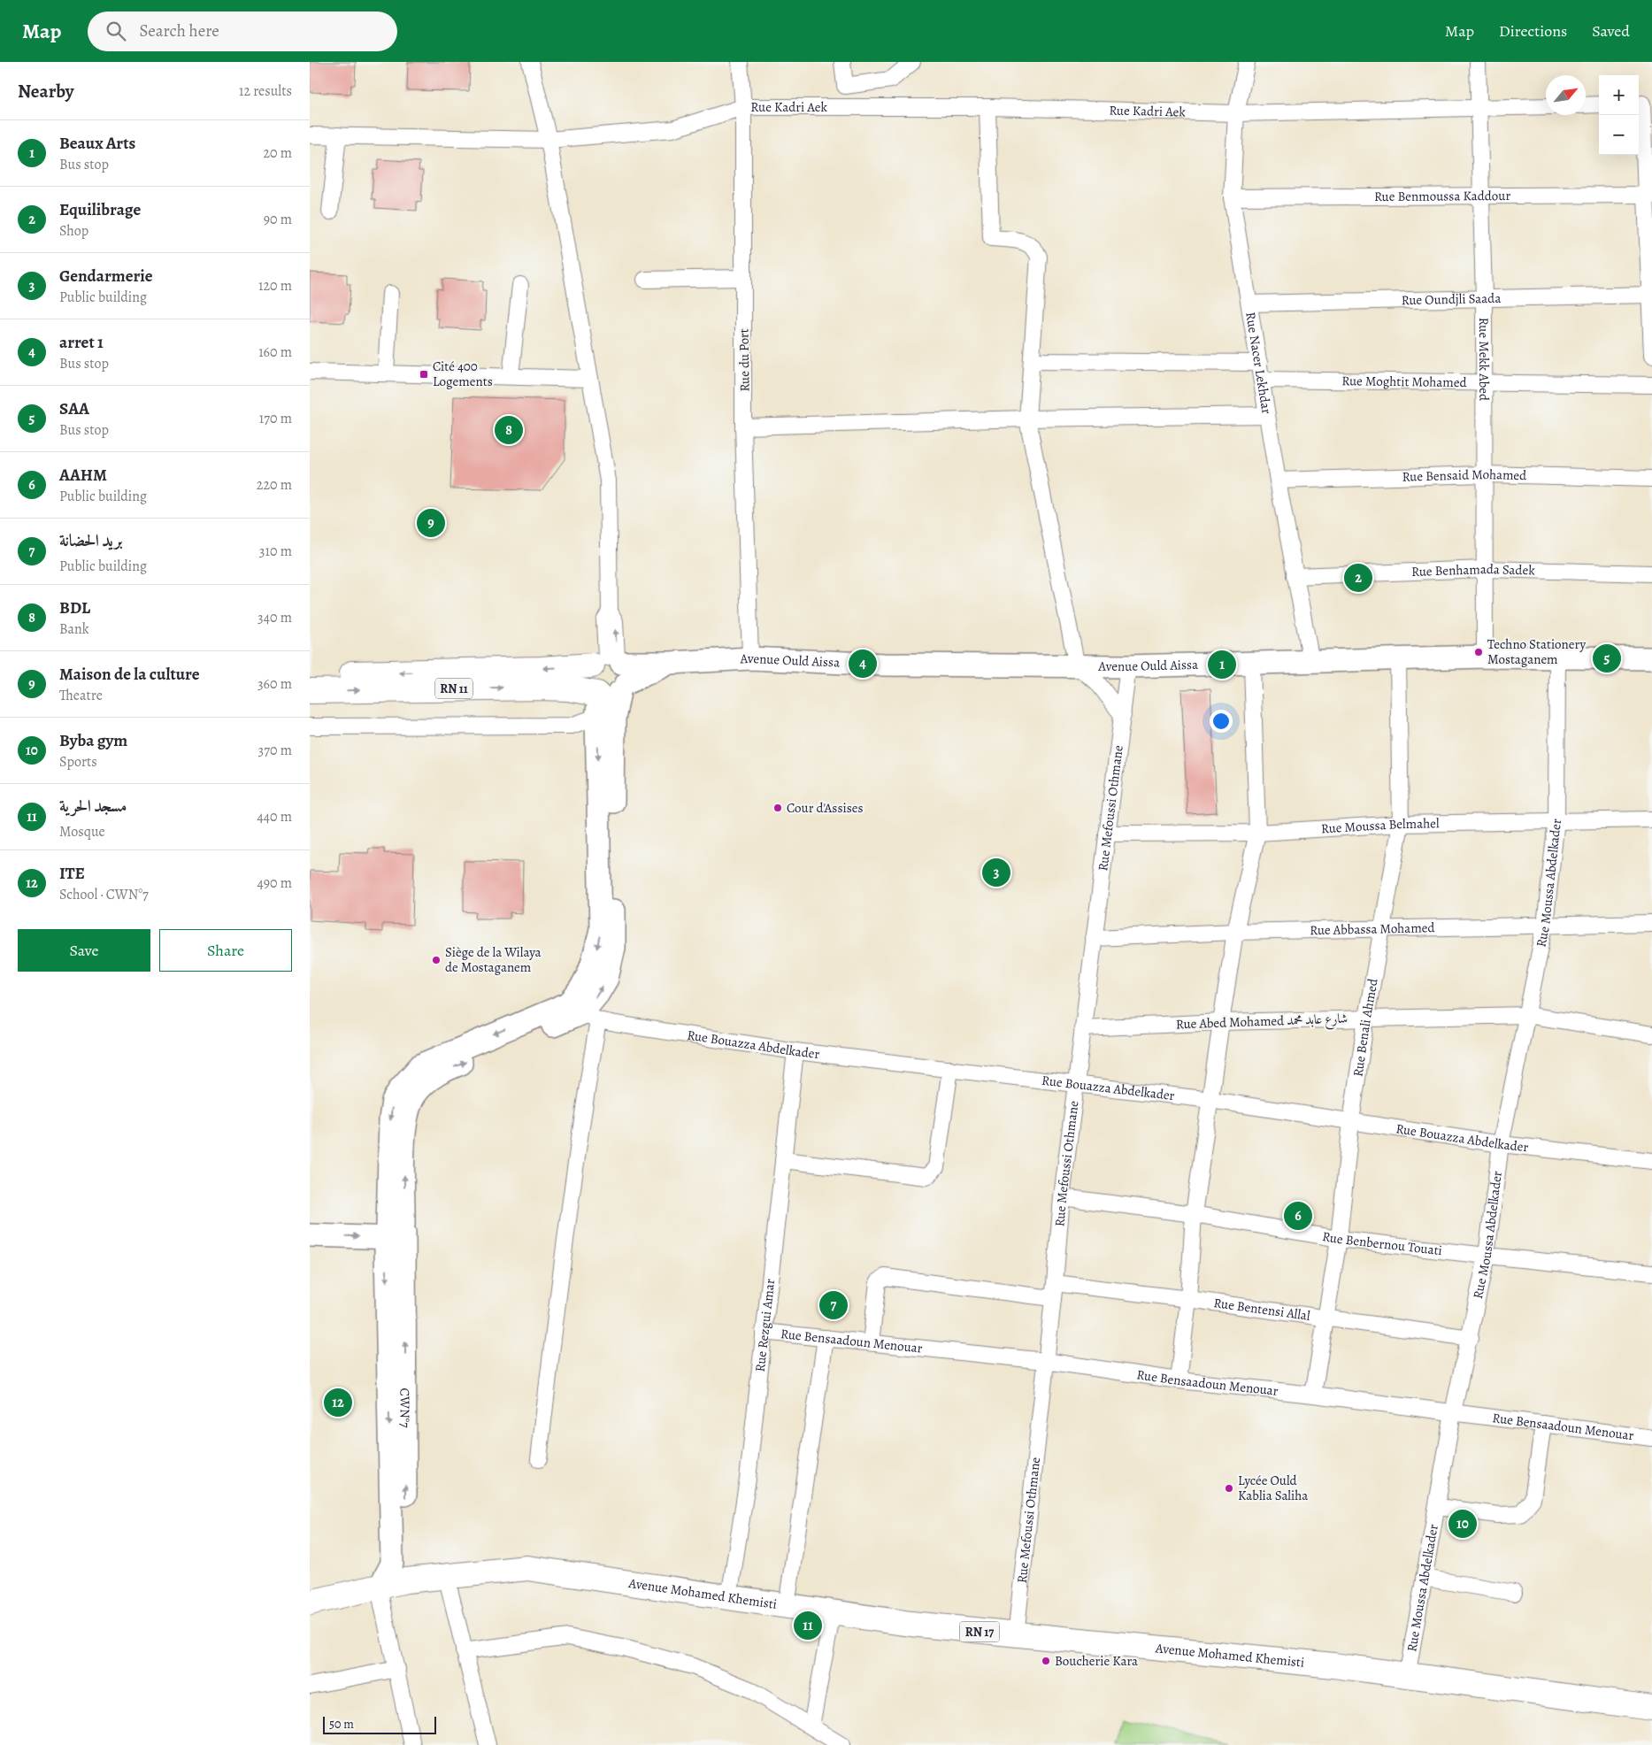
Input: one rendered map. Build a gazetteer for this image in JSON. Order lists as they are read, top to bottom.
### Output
{
  "streets": {
    "main road": [
      "Avenue Ould Aissa",
      "RN 11",
      "CWN°7",
      "Avenue Mohamed Khemisti",
      "RN 17"
    ],
    "street": [
      "Rue Kadri Aek",
      "Rue Benmoussa Kaddour",
      "Rue Oundjli Saada",
      "Rue Mekk Abed",
      "Rue du Port",
      "Rue Nacer Lekhdar",
      "Rue Moghtit Mohamed",
      "Rue Bensaid Mohamed",
      "Rue Benhamada Sadek",
      "Rue Mefoussi Othmane",
      "Rue Moussa Belmahel",
      "Rue Moussa Abdelkader",
      "Rue Abbassa Mohamed",
      "Rue Abed Mohamed شارع عابد محمد",
      "Rue Benali Ahmed",
      "Rue Bouazza Abdelkader",
      "Rue Benbernou Touati",
      "Rue Bentensi Allal",
      "Rue Rezgui Amar",
      "Rue Bensaadoun Menouar"
    ]
  },
  "crossings": [
    ["Rue Kadri Aek", "Rue Mekk Abed"],
    ["Rue Kadri Aek", "Rue du Port"],
    ["Rue Kadri Aek", "Rue Nacer Lekhdar"],
    ["Rue Benmoussa Kaddour", "Rue Mekk Abed"],
    ["Rue Benmoussa Kaddour", "Rue Nacer Lekhdar"],
    ["Rue Oundjli Saada", "Rue Mekk Abed"],
    ["Rue Oundjli Saada", "Rue Nacer Lekhdar"],
    ["Rue Mekk Abed", "Rue Moghtit Mohamed"],
    ["Rue Mekk Abed", "Rue Bensaid Mohamed"],
    ["Rue Mekk Abed", "Rue Benhamada Sadek"],
    ["Rue Mekk Abed", "Avenue Ould Aissa"],
    ["Rue du Port", "Avenue Ould Aissa"],
    ["Rue Nacer Lekhdar", "Rue Moghtit Mohamed"],
    ["Rue Nacer Lekhdar", "Rue Bensaid Mohamed"],
    ["Rue Nacer Lekhdar", "Rue Benhamada Sadek"],
    ["Rue Nacer Lekhdar", "Avenue Ould Aissa"],
    ["Avenue Ould Aissa", "RN 11"],
    ["Avenue Ould Aissa", "Rue Mefoussi Othmane"],
    ["Avenue Ould Aissa", "Rue Moussa Abdelkader"],
    ["Avenue Ould Aissa", "Rue Benali Ahmed"],
    ["Rue Mefoussi Othmane", "Rue Moussa Belmahel"],
    ["Rue Mefoussi Othmane", "Rue Abbassa Mohamed"],
    ["Rue Mefoussi Othmane", "Rue Abed Mohamed شارع عابد محمد"],
    ["Rue Mefoussi Othmane", "Rue Bouazza Abdelkader"],
    ["Rue Mefoussi Othmane", "Rue Benbernou Touati"],
    ["Rue Mefoussi Othmane", "Rue Bentensi Allal"],
    ["Rue Mefoussi Othmane", "Rue Bensaadoun Menouar"],
    ["Rue Mefoussi Othmane", "Avenue Mohamed Khemisti"],
    ["Rue Moussa Belmahel", "Rue Moussa Abdelkader"],
    ["Rue Moussa Belmahel", "Rue Benali Ahmed"],
    ["Rue Moussa Abdelkader", "Rue Abbassa Mohamed"],
    ["Rue Moussa Abdelkader", "Rue Abed Mohamed شارع عابد محمد"],
    ["Rue Moussa Abdelkader", "Rue Bouazza Abdelkader"],
    ["Rue Moussa Abdelkader", "Rue Benbernou Touati"],
    ["Rue Moussa Abdelkader", "Rue Bentensi Allal"],
    ["Rue Moussa Abdelkader", "Rue Bensaadoun Menouar"],
    ["Rue Moussa Abdelkader", "Avenue Mohamed Khemisti"],
    ["Rue Abbassa Mohamed", "Rue Benali Ahmed"],
    ["Rue Abed Mohamed شارع عابد محمد", "Rue Benali Ahmed"],
    ["Rue Benali Ahmed", "Rue Bouazza Abdelkader"],
    ["Rue Benali Ahmed", "Rue Benbernou Touati"],
    ["Rue Benali Ahmed", "Rue Bentensi Allal"],
    ["Rue Benali Ahmed", "Rue Bensaadoun Menouar"],
    ["Rue Bouazza Abdelkader", "Rue Rezgui Amar"],
    ["Rue Bentensi Allal", "Rue Bensaadoun Menouar"],
    ["Rue Rezgui Amar", "Rue Bensaadoun Menouar"],
    ["Rue Rezgui Amar", "Avenue Mohamed Khemisti"],
    ["CWN°7", "Avenue Mohamed Khemisti"]
  ],
  "places": {
    "transit": ["Cité 400 Logements"],
    "other": [
      "Techno Stationery Mostaganem",
      "Cour d'Assises",
      "Siège de la Wilaya de Mostaganem",
      "Lycée Ould Kablia Saliha",
      "Boucherie Kara"
    ]
  },
  "scale_bar": "50 m",
  "north": "top right",
  "page": {
    "header": "Map",
    "search": "Search here",
    "nav": ["Map", "Directions", "Saved"],
    "heading": ["Nearby", "12 results"],
    "map_buttons": ["+", "−"],
    "list": [
      {
        "mark": "1",
        "name": "Beaux Arts",
        "note": "Bus stop",
        "value": "20 m"
      },
      {
        "mark": "2",
        "name": "Equilibrage",
        "note": "Shop",
        "value": "90 m"
      },
      {
        "mark": "3",
        "name": "Gendarmerie",
        "note": "Public building",
        "value": "120 m"
      },
      {
        "mark": "4",
        "name": "arret 1",
        "note": "Bus stop",
        "value": "160 m"
      },
      {
        "mark": "5",
        "name": "SAA",
        "note": "Bus stop",
        "value": "170 m"
      },
      {
        "mark": "6",
        "name": "AAHM",
        "note": "Public building",
        "value": "220 m"
      },
      {
        "mark": "7",
        "name": "بريد الحضانة",
        "note": "Public building",
        "value": "310 m"
      },
      {
        "mark": "8",
        "name": "BDL",
        "note": "Bank",
        "value": "340 m"
      },
      {
        "mark": "9",
        "name": "Maison de la culture",
        "note": "Theatre",
        "value": "360 m"
      },
      {
        "mark": "10",
        "name": "Byba gym",
        "note": "Sports",
        "value": "370 m"
      },
      {
        "mark": "11",
        "name": "مسجد الحرية",
        "note": "Mosque",
        "value": "440 m"
      },
      {
        "mark": "12",
        "name": "ITE",
        "note": "School · CWN°7",
        "value": "490 m"
      }
    ],
    "pins": [
      "8",
      "9",
      "2",
      "5",
      "4",
      "1",
      "3",
      "6",
      "7",
      "12",
      "10",
      "11"
    ],
    "buttons": ["Save", "Share"],
    "scale": "50 m"
  }
}
